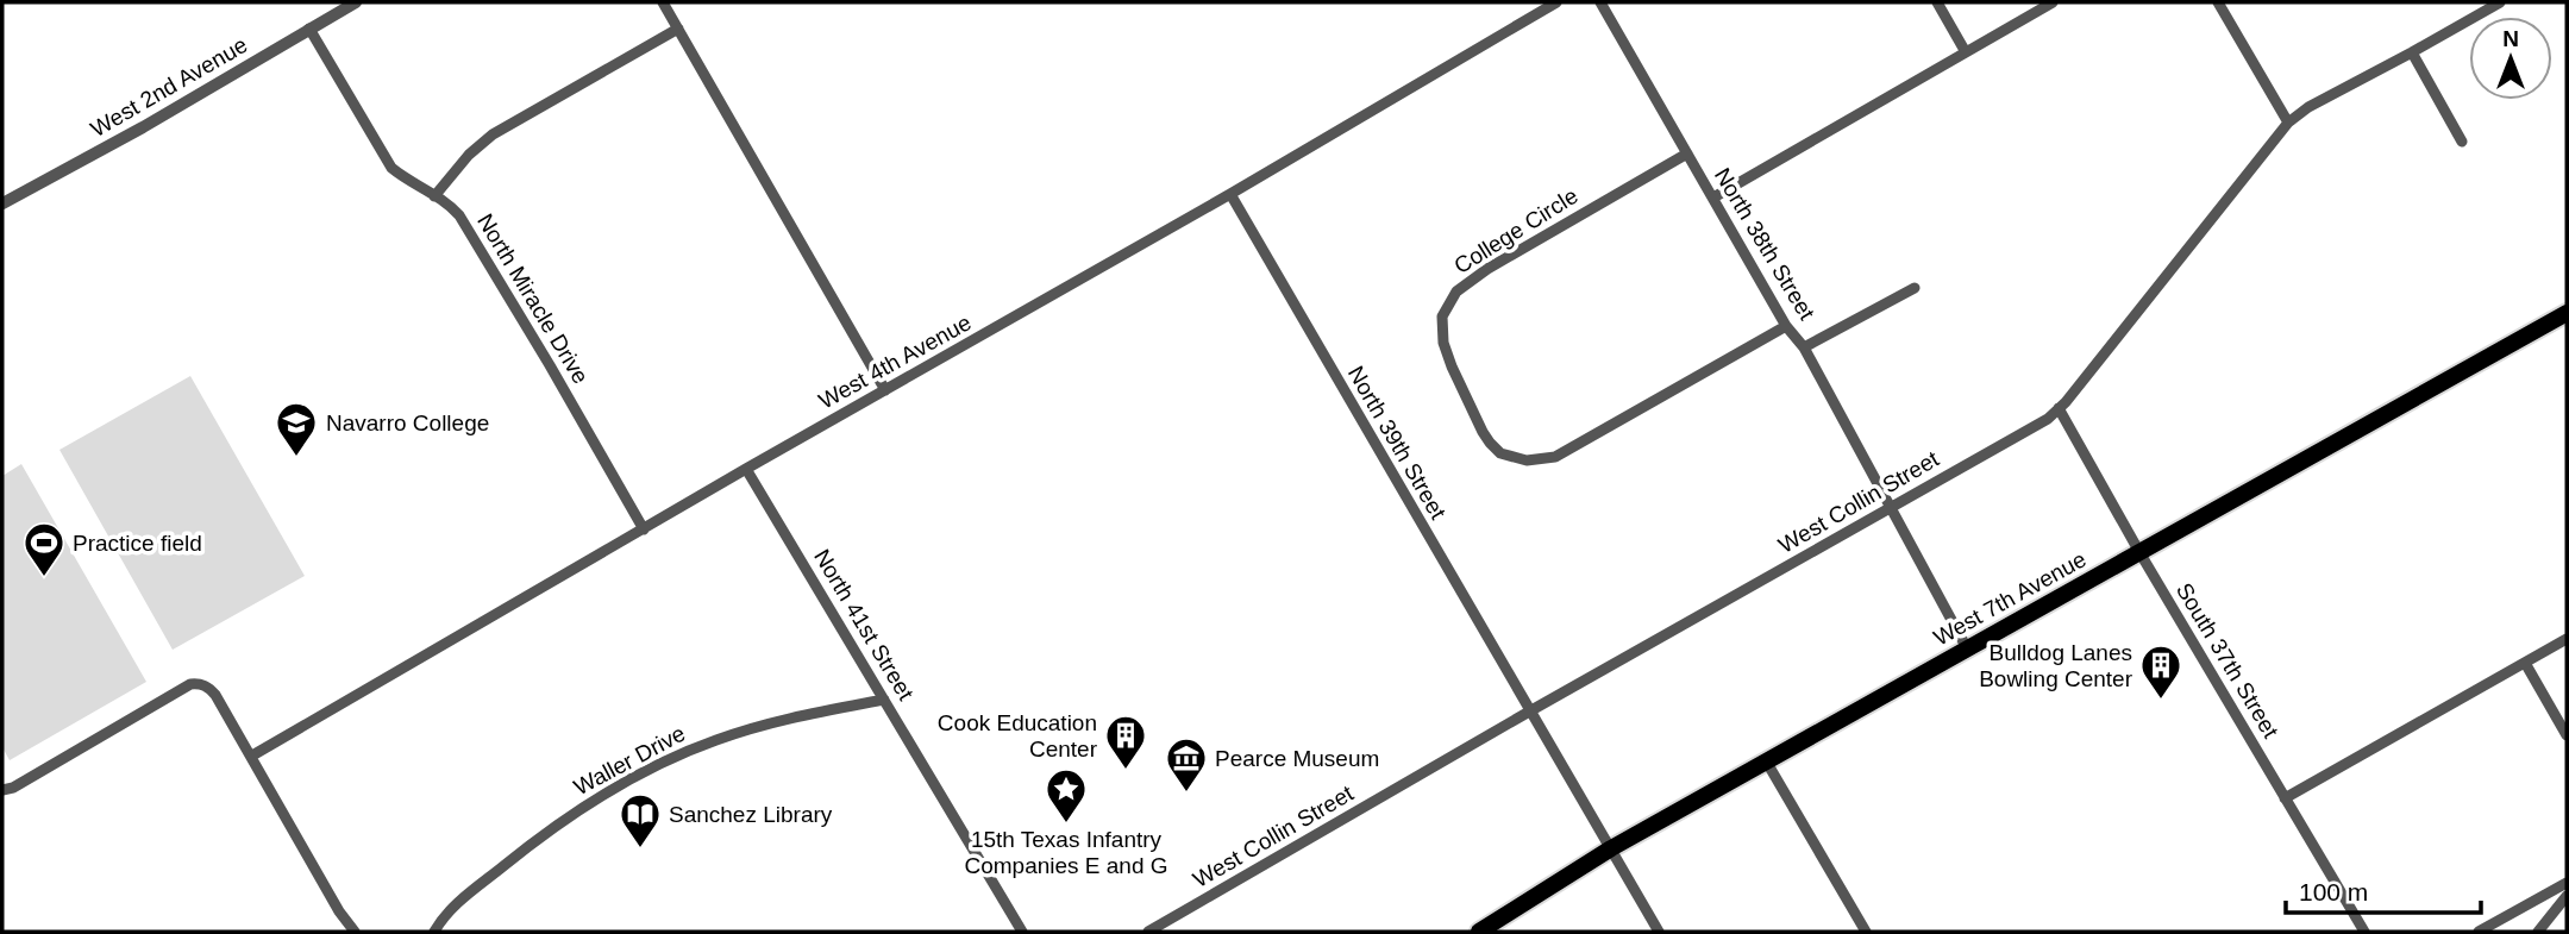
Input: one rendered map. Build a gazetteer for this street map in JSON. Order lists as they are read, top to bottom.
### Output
{
  "streets": {
    "main road": ["West 7th Avenue"],
    "street": [
      "West 2nd Avenue",
      "College Circle",
      "North 38th Street",
      "North Miracle Drive",
      "West 4th Avenue",
      "North 39th Street",
      "West Collin Street",
      "North 41st Street",
      "South 37th Street",
      "Waller Drive"
    ]
  },
  "crossings": [
    ["West 2nd Avenue", "North Miracle Drive"],
    ["College Circle", "North 38th Street"],
    ["North 38th Street", "West Collin Street"],
    ["North 38th Street", "West 7th Avenue"],
    ["North Miracle Drive", "West 4th Avenue"],
    ["West 4th Avenue", "North 39th Street"],
    ["West 4th Avenue", "North 41st Street"],
    ["North 39th Street", "West Collin Street"],
    ["North 39th Street", "West 7th Avenue"],
    ["West Collin Street", "South 37th Street"],
    ["West 7th Avenue", "South 37th Street"],
    ["North 41st Street", "Waller Drive"]
  ],
  "places": {
    "school or university": ["Navarro College"],
    "sports": ["Practice field"],
    "building": ["Bulldog Lanes Bowling Center", "Cook Education Center"],
    "museum": ["Pearce Museum"],
    "place": ["15th Texas Infantry Companies E and G"],
    "library": ["Sanchez Library"]
  },
  "scale_bar": "100 m",
  "north": "top"
}
